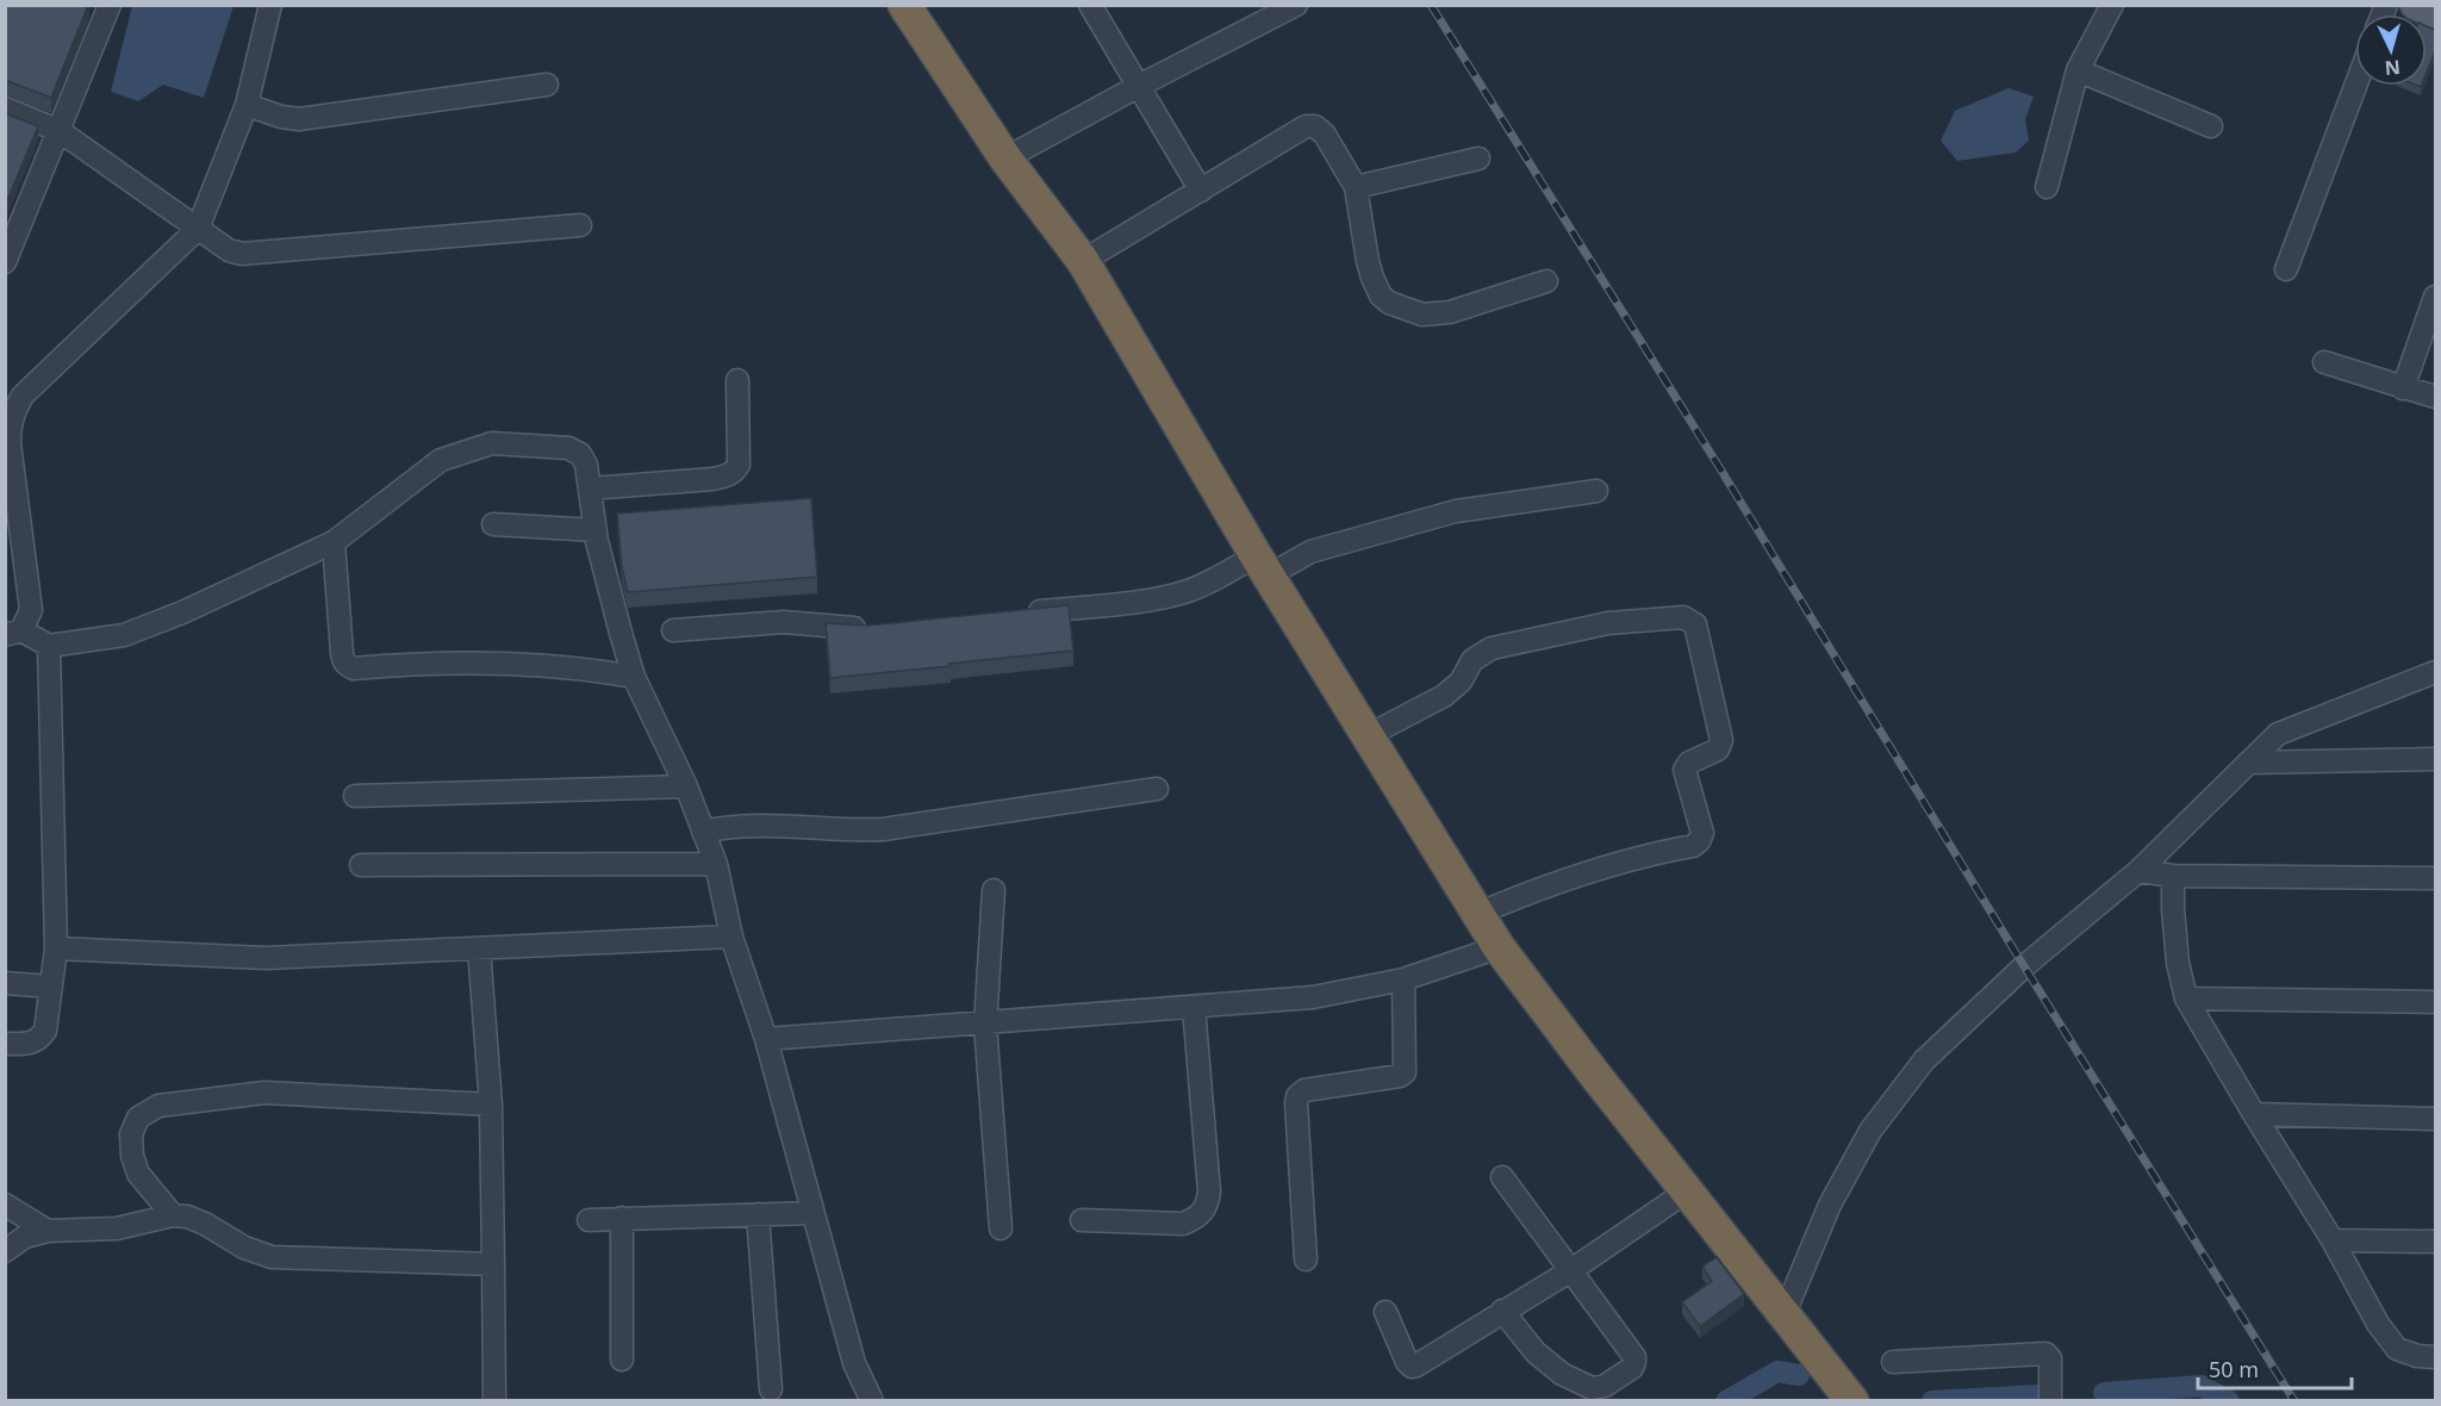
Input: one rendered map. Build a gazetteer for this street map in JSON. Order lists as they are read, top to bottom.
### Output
{
  "scale_bar": "50 m",
  "north": "bottom"
}
